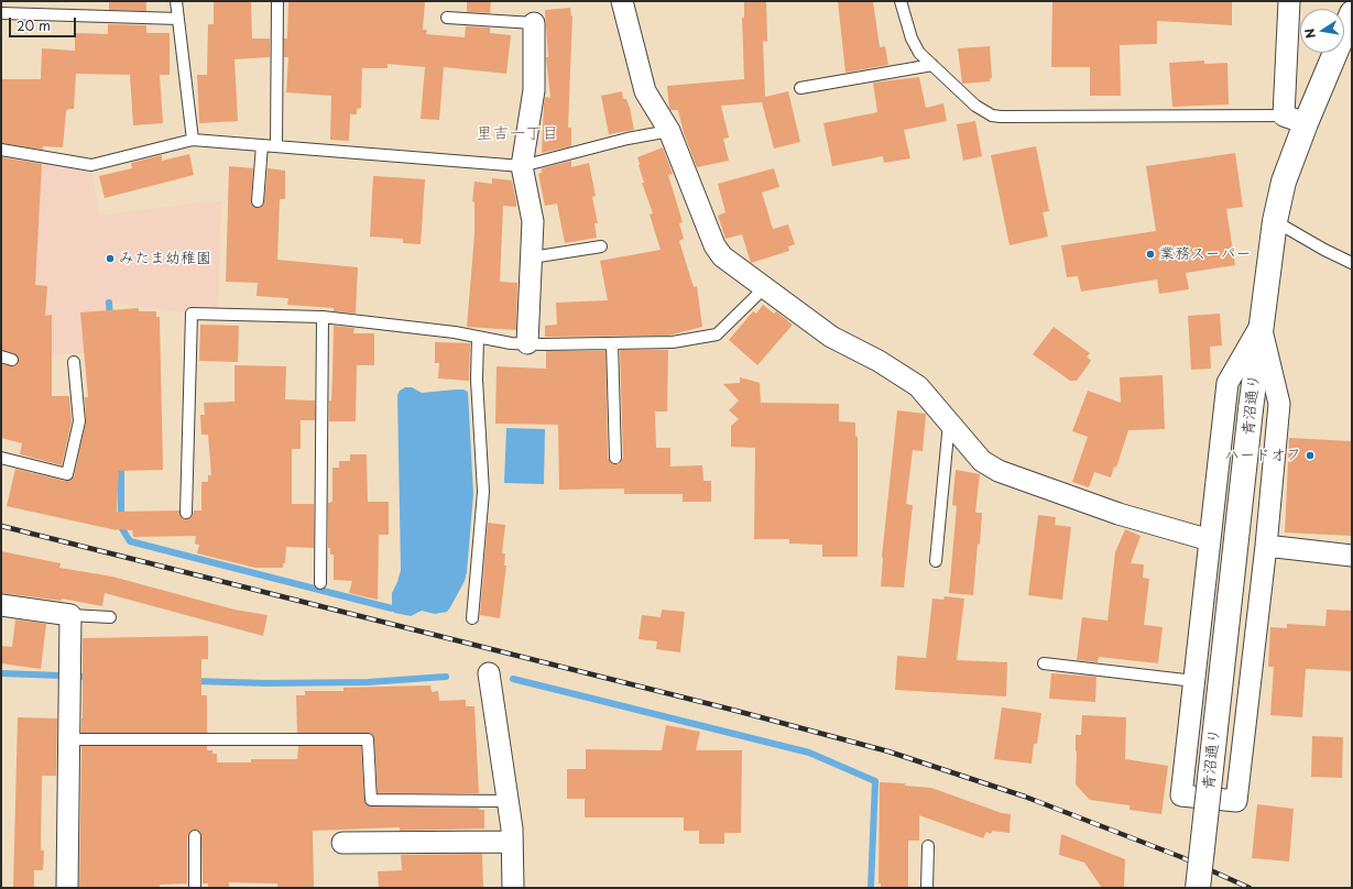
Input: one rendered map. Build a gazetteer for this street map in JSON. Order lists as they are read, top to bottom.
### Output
{
  "streets": {
    "street": ["青沼通り"]
  },
  "districts": ["里吉一丁目"],
  "places": ["業務スーパー", "みたま幼稚園", "ハードオフ"],
  "scale_bar": "20 m",
  "north": "left"
}
